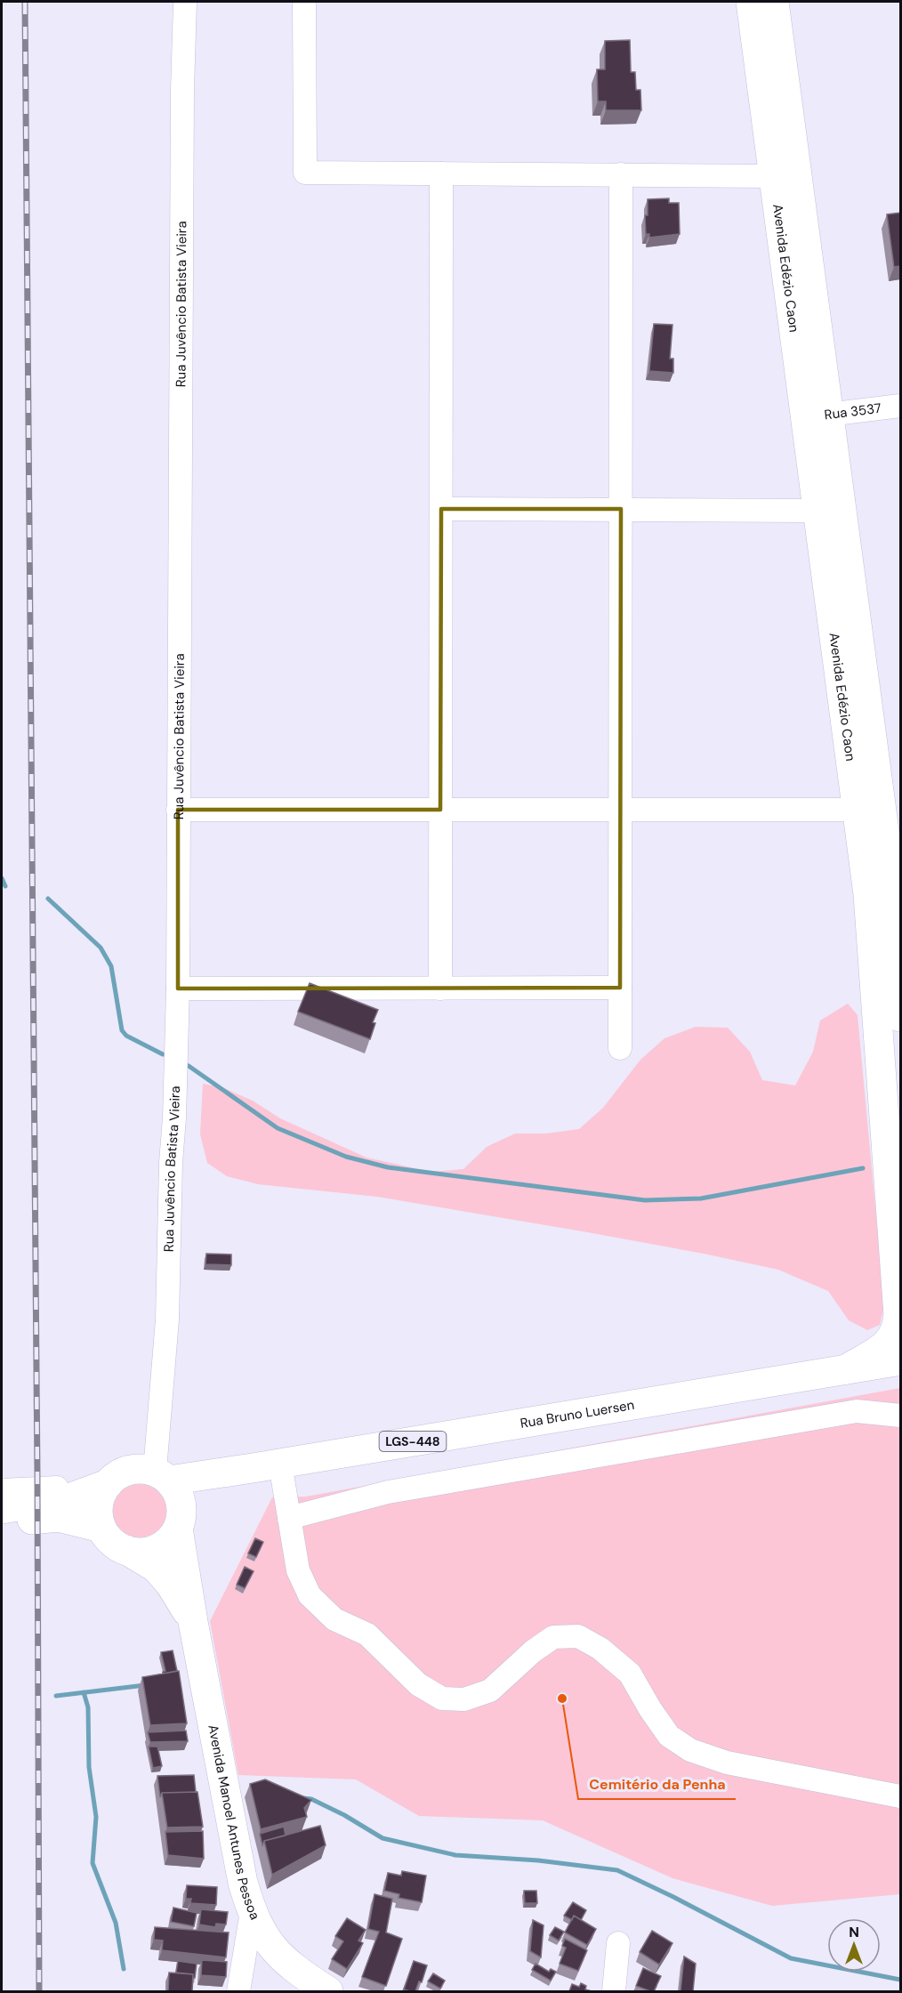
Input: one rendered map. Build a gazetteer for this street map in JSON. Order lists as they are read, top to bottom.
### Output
{
  "streets": {
    "main road": [
      "Avenida Edézio Caon",
      "Rua Bruno Luersen",
      "LGS-448",
      "Avenida Manoel Antunes Pessoa"
    ],
    "street": ["Rua Juvêncio Batista Vieira", "Rua 3537"]
  },
  "crossings": [
    ["Avenida Edézio Caon", "Rua 3537"],
    ["Avenida Edézio Caon", "Rua Bruno Luersen"],
    ["Rua Juvêncio Batista Vieira", "Rua Bruno Luersen"],
    ["Rua Juvêncio Batista Vieira", "Avenida Manoel Antunes Pessoa"],
    ["Rua Bruno Luersen", "Avenida Manoel Antunes Pessoa"]
  ],
  "places": ["Cemitério da Penha"],
  "north": "top"
}
